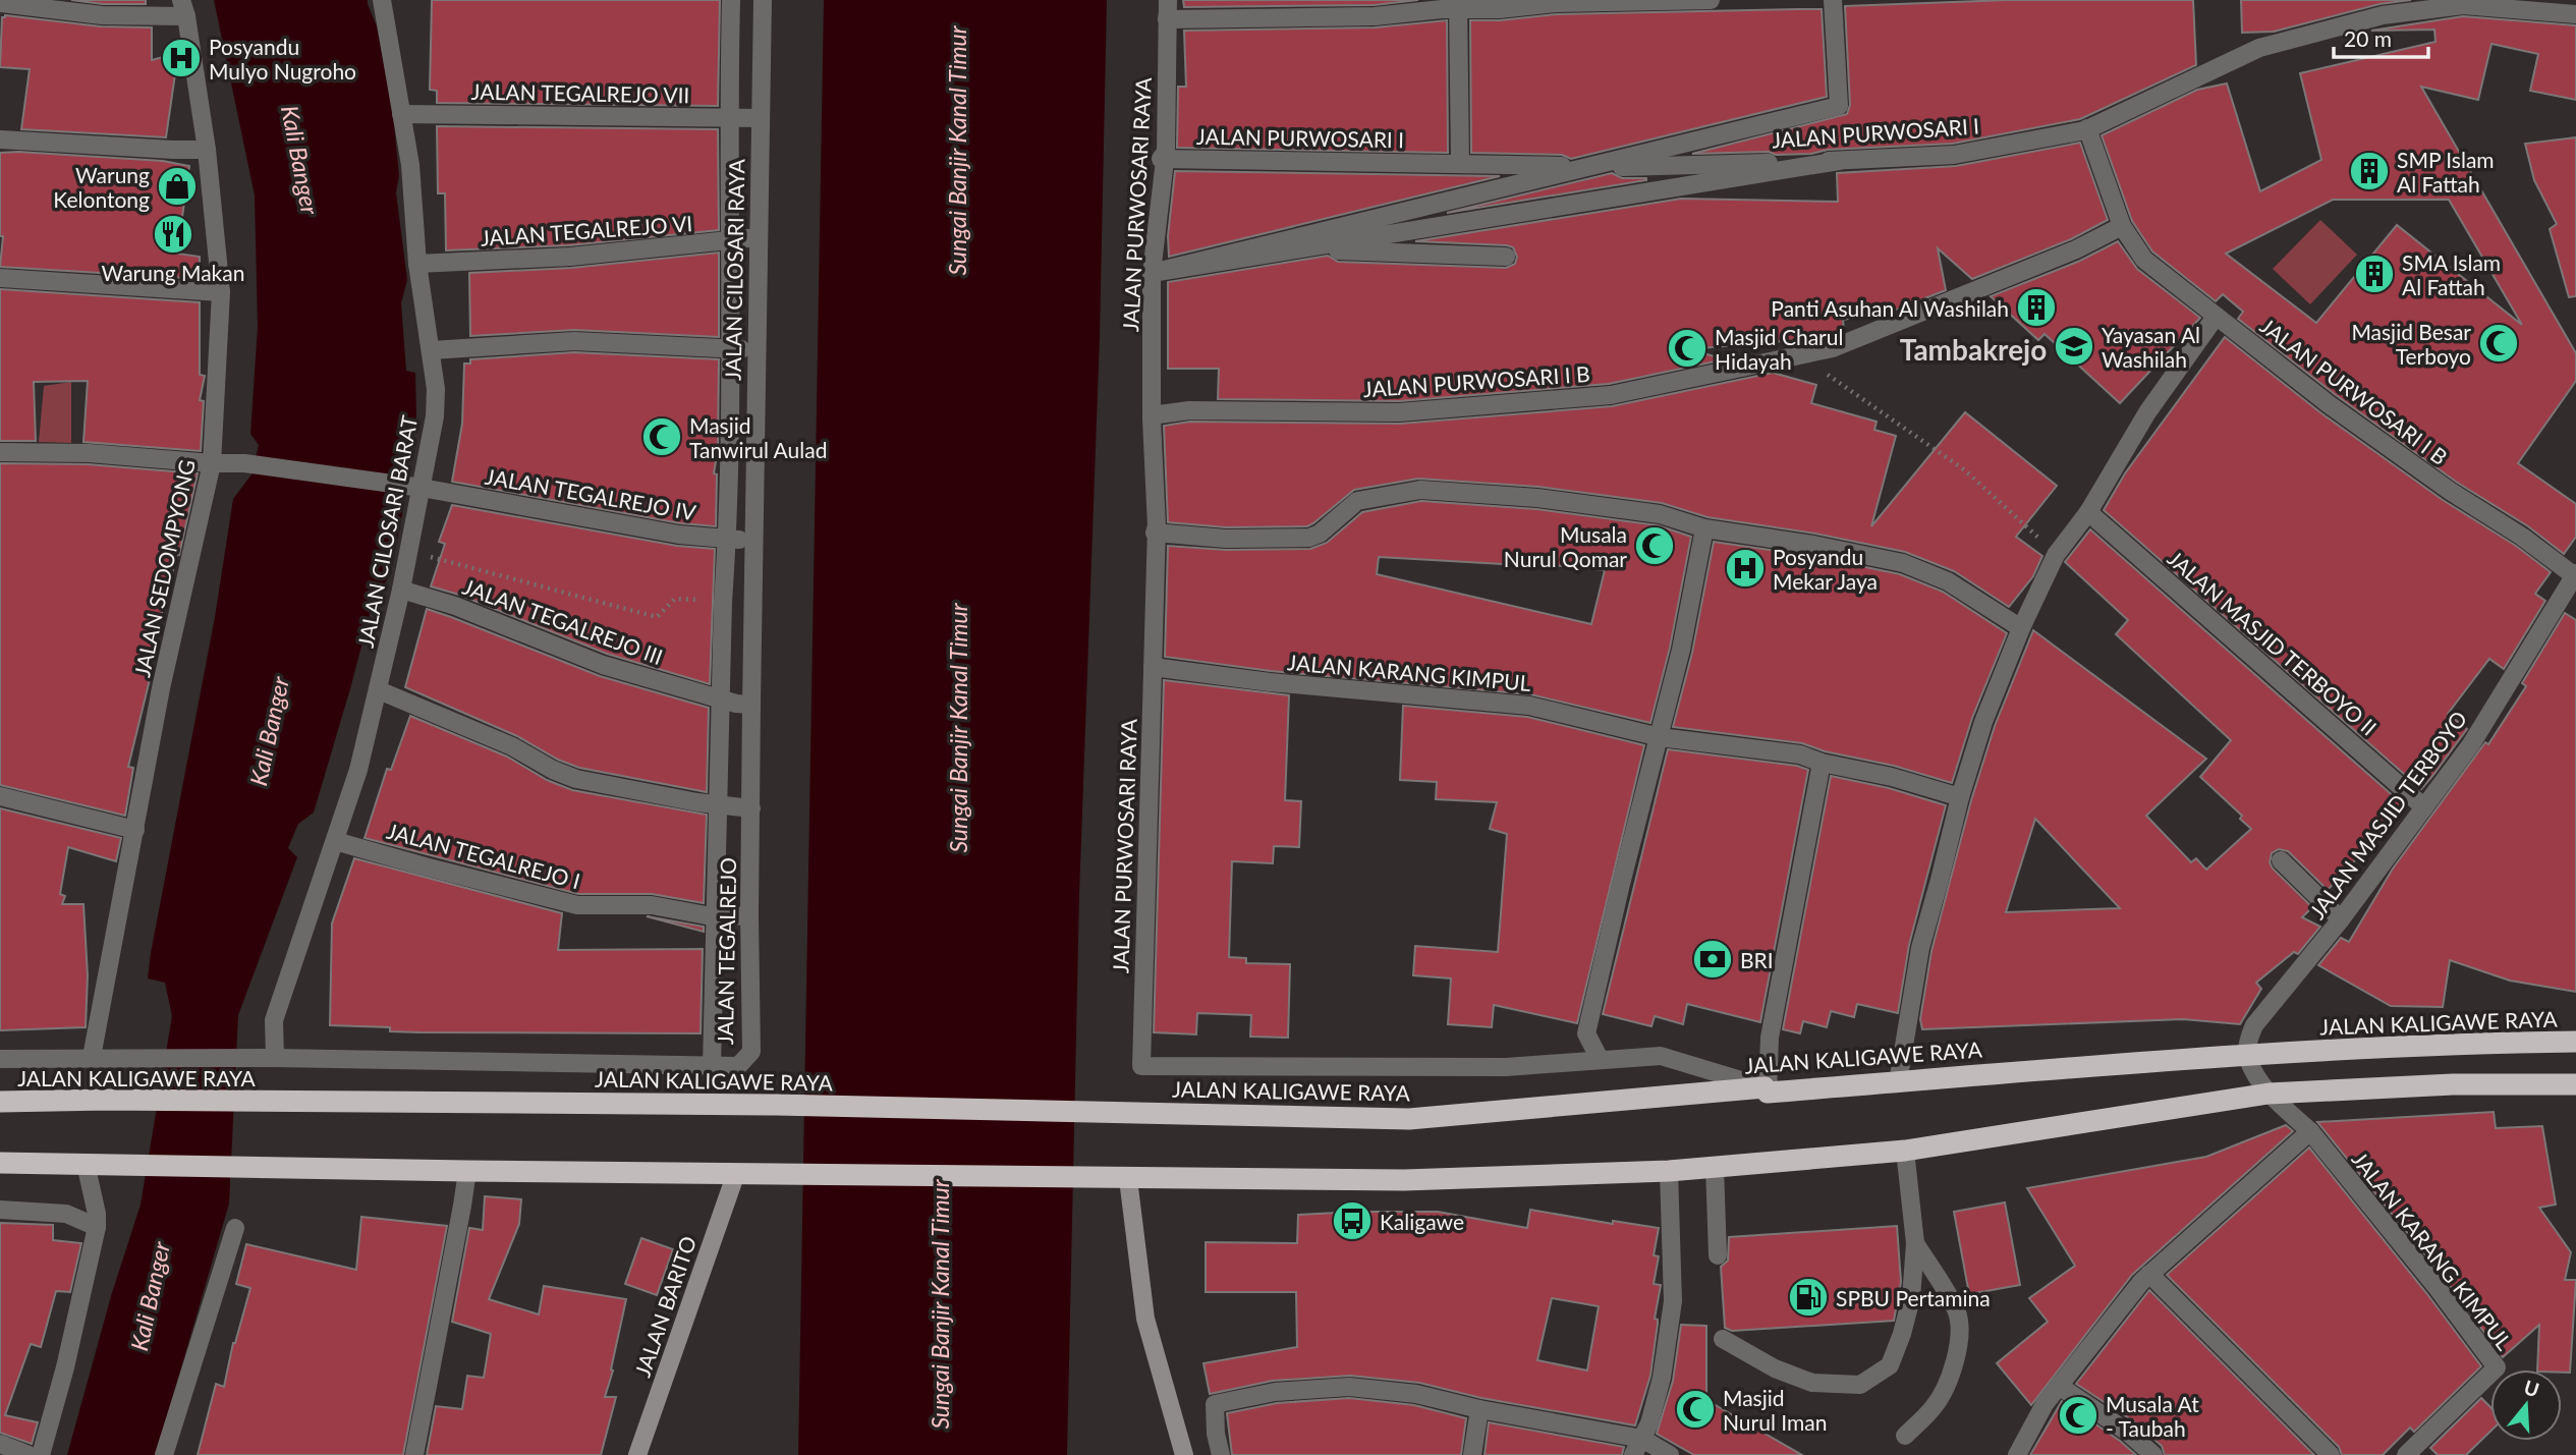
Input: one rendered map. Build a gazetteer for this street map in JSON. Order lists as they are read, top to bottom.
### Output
{
  "streets": {
    "highway": ["JALAN KALIGAWE RAYA"],
    "street": [
      "JALAN TEGALREJO VII",
      "JALAN PURWOSARI I",
      "JALAN PURWOSARI RAYA",
      "JALAN TEGALREJO VI",
      "JALAN CILOSARI RAYA",
      "JALAN PURWOSARI I B",
      "JALAN TEGALREJO IV",
      "JALAN CILOSARI BARAT",
      "JALAN SEDOMPYONG",
      "JALAN TEGALREJO III",
      "JALAN MASJID TERBOYO II",
      "JALAN KARANG KIMPUL",
      "JALAN MASJID TERBOYO",
      "JALAN TEGALREJO I",
      "JALAN TEGALREJO",
      "JALAN BARITO"
    ]
  },
  "crossings": [
    ["JALAN TEGALREJO VII", "JALAN CILOSARI RAYA"],
    ["JALAN TEGALREJO VII", "JALAN CILOSARI BARAT"],
    ["JALAN PURWOSARI I", "JALAN PURWOSARI RAYA"],
    ["JALAN PURWOSARI I", "JALAN PURWOSARI I B"],
    ["JALAN PURWOSARI RAYA", "JALAN PURWOSARI I B"],
    ["JALAN PURWOSARI RAYA", "JALAN KARANG KIMPUL"],
    ["JALAN PURWOSARI RAYA", "JALAN KALIGAWE RAYA"],
    ["JALAN TEGALREJO VI", "JALAN CILOSARI RAYA"],
    ["JALAN TEGALREJO VI", "JALAN CILOSARI BARAT"],
    ["JALAN CILOSARI RAYA", "JALAN TEGALREJO IV"],
    ["JALAN CILOSARI RAYA", "JALAN TEGALREJO"],
    ["JALAN PURWOSARI I B", "JALAN MASJID TERBOYO"],
    ["JALAN TEGALREJO IV", "JALAN CILOSARI BARAT"],
    ["JALAN TEGALREJO IV", "JALAN SEDOMPYONG"],
    ["JALAN TEGALREJO IV", "JALAN TEGALREJO"],
    ["JALAN CILOSARI BARAT", "JALAN TEGALREJO III"],
    ["JALAN CILOSARI BARAT", "JALAN TEGALREJO I"],
    ["JALAN CILOSARI BARAT", "JALAN TEGALREJO"],
    ["JALAN SEDOMPYONG", "JALAN TEGALREJO"],
    ["JALAN TEGALREJO III", "JALAN TEGALREJO"],
    ["JALAN MASJID TERBOYO II", "JALAN MASJID TERBOYO"],
    ["JALAN KARANG KIMPUL", "JALAN MASJID TERBOYO"],
    ["JALAN KARANG KIMPUL", "JALAN KALIGAWE RAYA"],
    ["JALAN MASJID TERBOYO", "JALAN KALIGAWE RAYA"],
    ["JALAN TEGALREJO I", "JALAN TEGALREJO"]
  ],
  "districts": ["Tambakrejo"],
  "water": ["Sungai Banjir Kanal Timur", "Kali Banger"],
  "places": {
    "hospital": ["Posyandu Mulyo Nugroho", "Posyandu Mekar Jaya"],
    "building": ["SMP Islam Al Fattah", "SMA Islam Al Fattah", "Panti Asuhan Al Washilah"],
    "shop": ["Warung Kelontong"],
    "restaurant": ["Warung Makan"],
    "mosque": [
      "Masjid Besar Terboyo",
      "Masjid Charul Hidayah",
      "Masjid Tanwirul Aulad",
      "Musala Nurul Qomar",
      "Masjid Nurul Iman",
      "Musala At - Taubah"
    ],
    "school or university": ["Yayasan Al Washilah"],
    "bank": ["BRI"],
    "bus stop": ["Kaligawe"],
    "fuel station": ["SPBU Pertamina"]
  },
  "scale_bar": "20 m",
  "north": "top"
}
